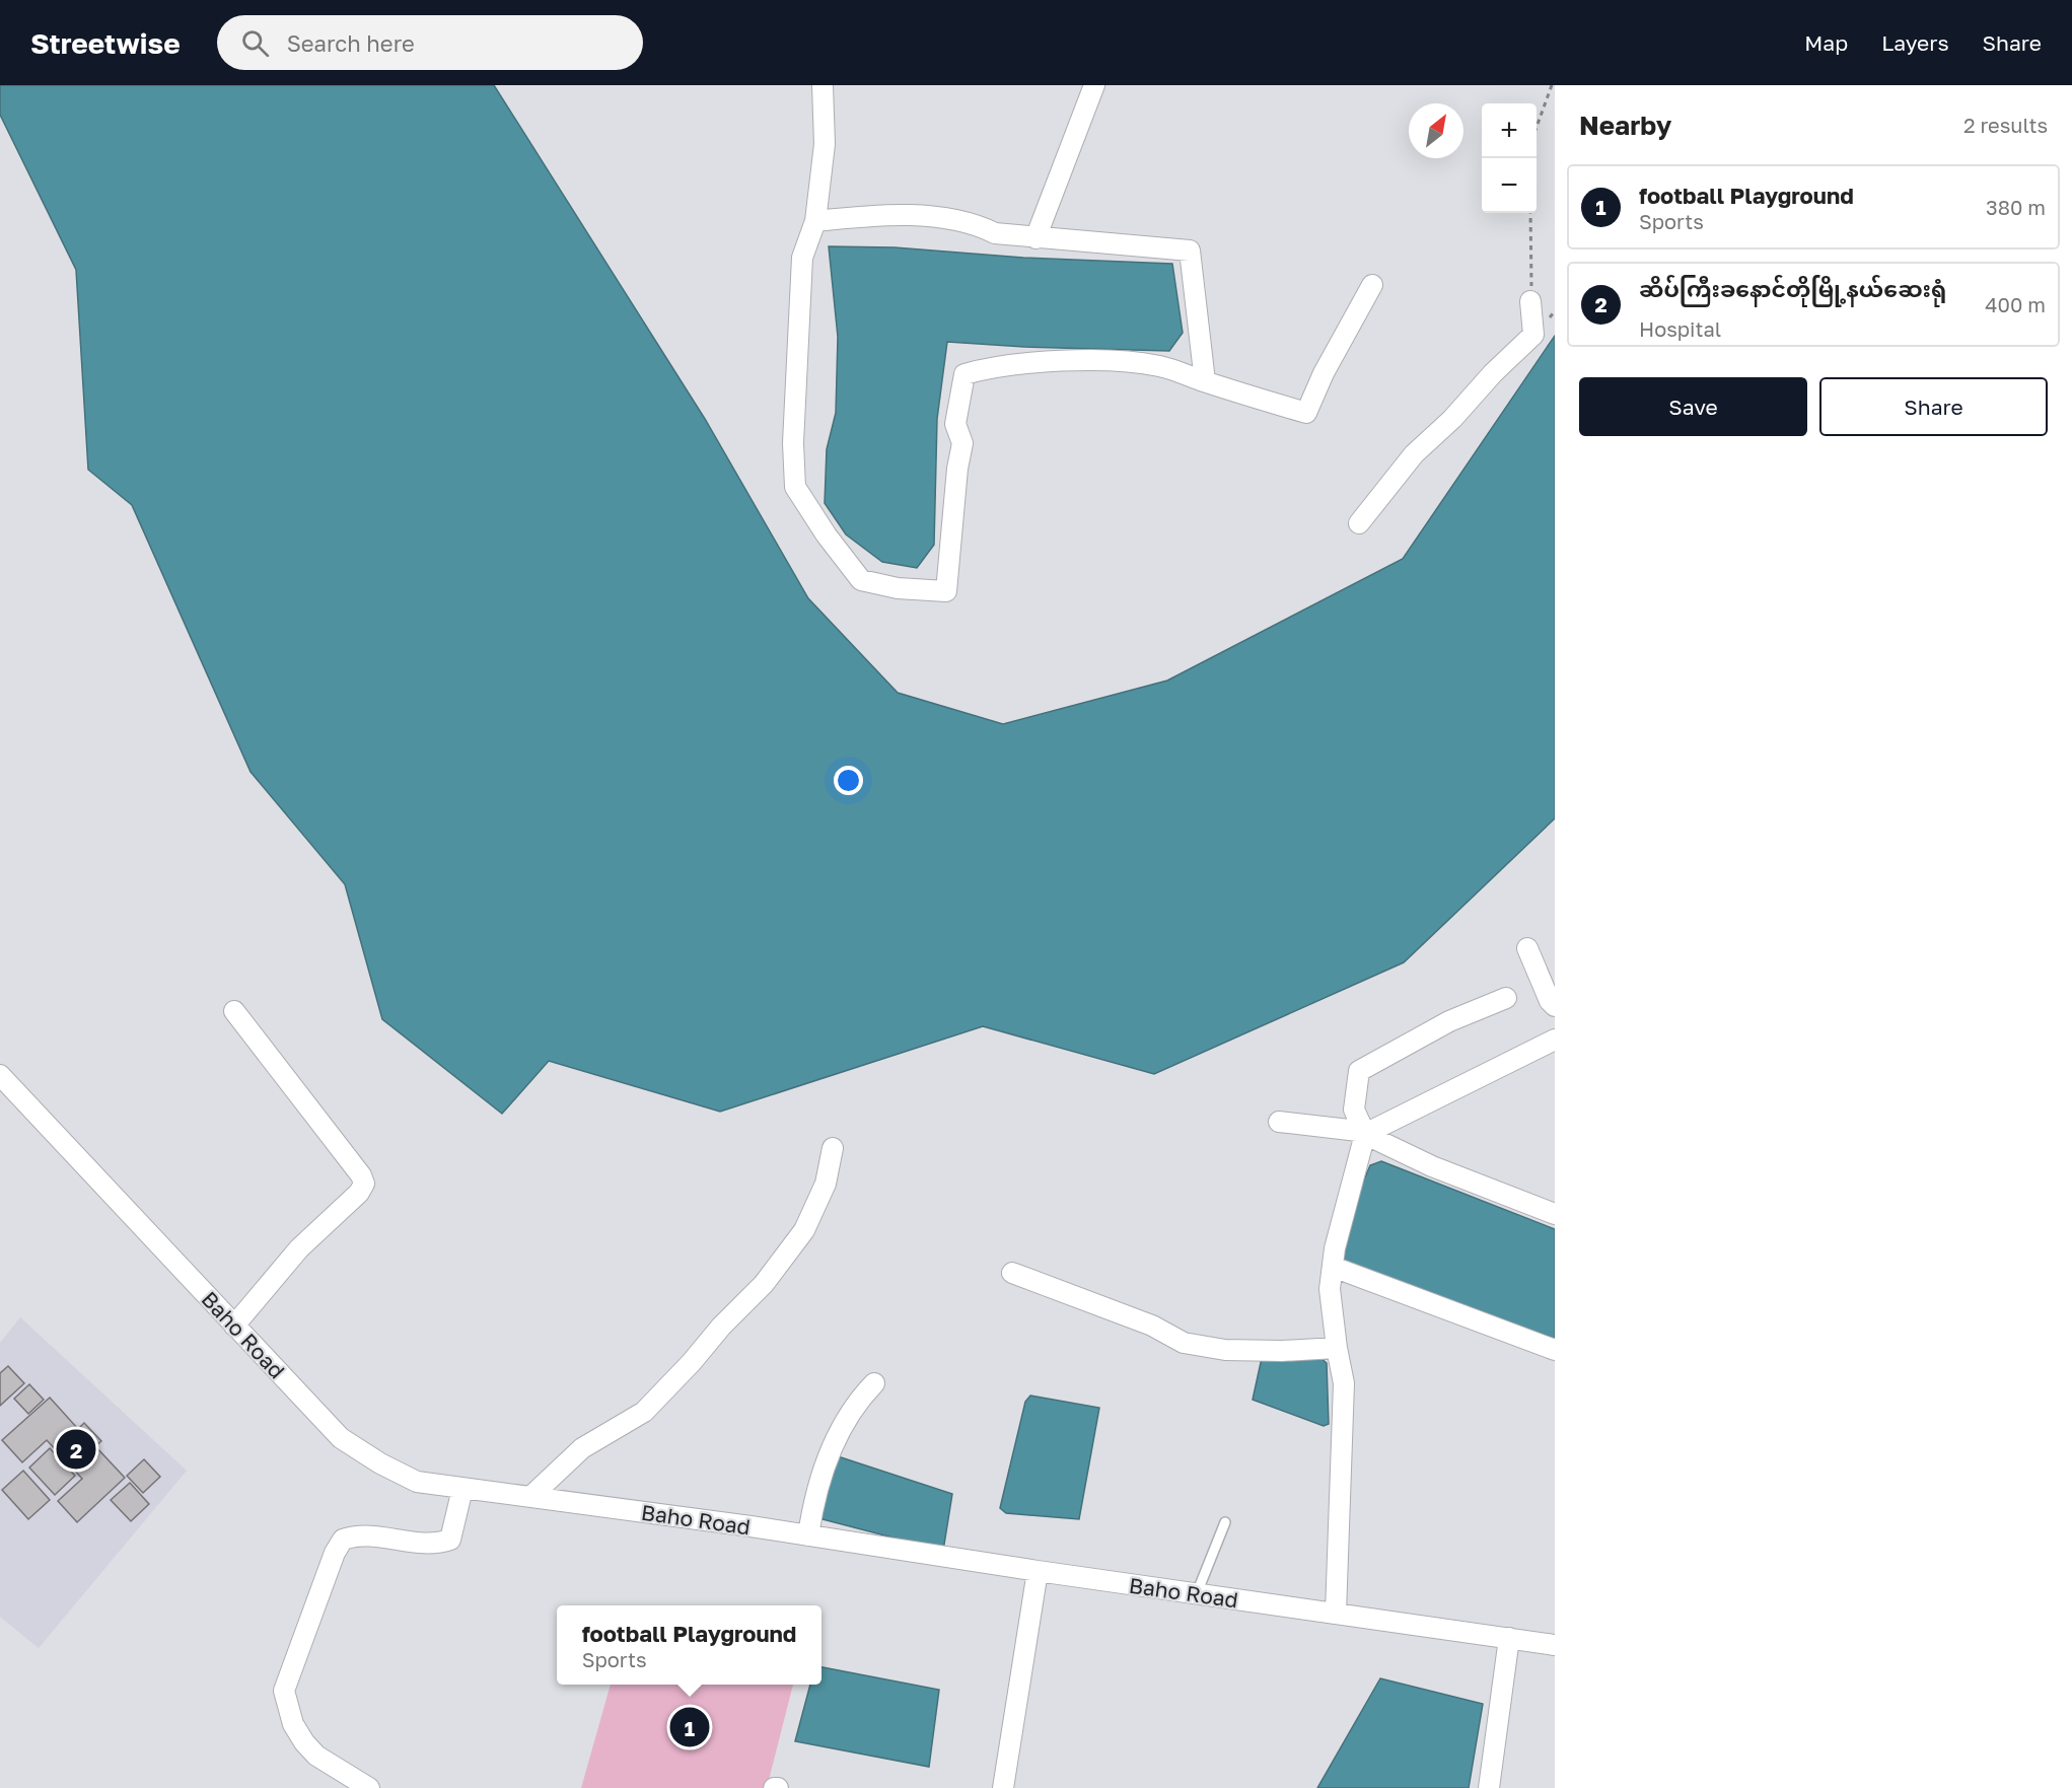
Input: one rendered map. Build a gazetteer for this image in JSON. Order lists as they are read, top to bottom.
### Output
{
  "streets": {
    "street": ["Baho Road"]
  },
  "north": "top right",
  "page": {
    "header": "Streetwise",
    "search": "Search here",
    "nav": ["Map", "Layers", "Share"],
    "heading": ["Nearby", "2 results"],
    "map_buttons": ["+", "−"],
    "list": [
      {
        "mark": "1",
        "name": "football Playground",
        "note": "Sports",
        "value": "380 m"
      },
      {
        "mark": "2",
        "name": "ဆိပ်ကြီးခနောင်တိုမြို့နယ်ဆေးရုံ",
        "note": "Hospital",
        "value": "400 m"
      }
    ],
    "buttons": ["Save", "Share"],
    "pins": ["2", "1"],
    "popup": ["football Playground", "Sports"]
  }
}
